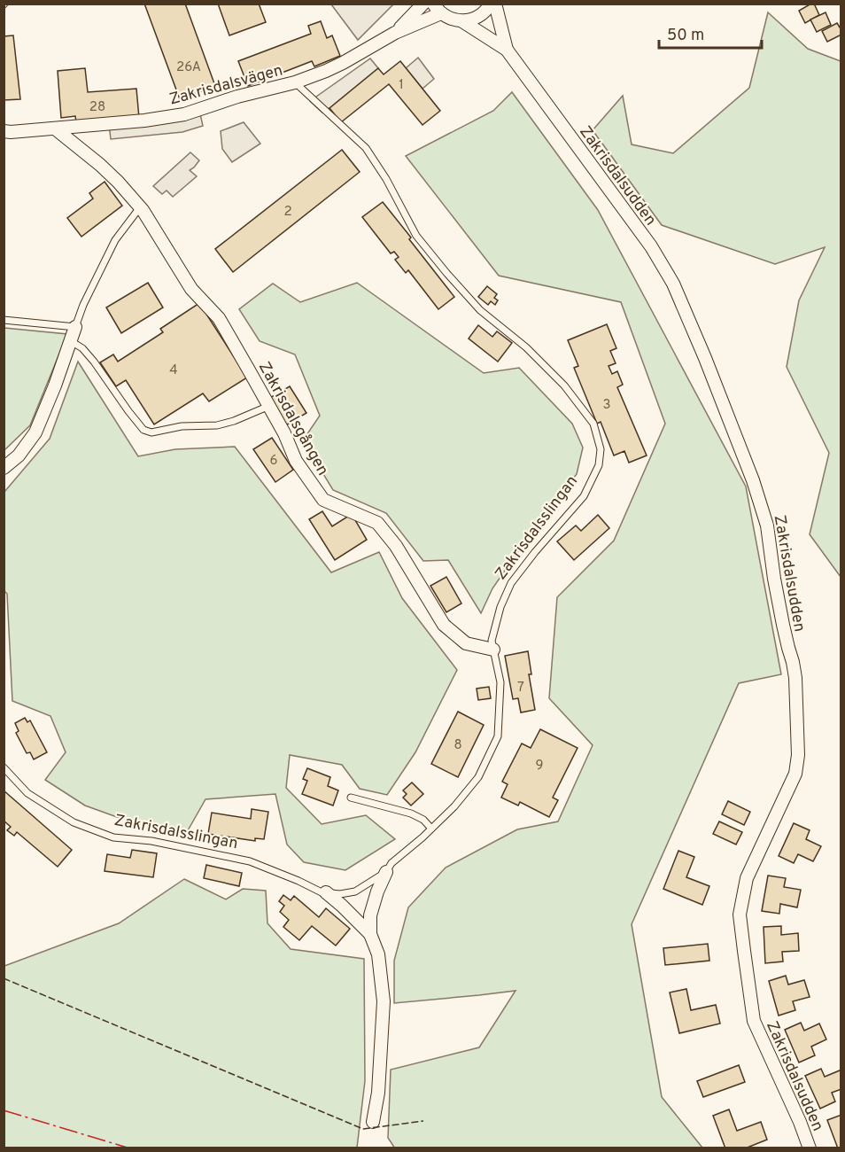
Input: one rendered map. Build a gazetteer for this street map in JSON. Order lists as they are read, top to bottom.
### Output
{
  "streets": {
    "street": [
      "Zakrisdalsvägen",
      "Zakrisdalsudden",
      "Zakrisdalsgången",
      "Zakrisdalsslingan"
    ]
  },
  "crossings": [
    ["Zakrisdalsvägen", "Zakrisdalsudden"],
    ["Zakrisdalsvägen", "Zakrisdalsgången"],
    ["Zakrisdalsvägen", "Zakrisdalsslingan"],
    ["Zakrisdalsgången", "Zakrisdalsslingan"]
  ],
  "house_numbers": [
    "26A",
    "1",
    "28",
    "2",
    "4",
    "3",
    "6",
    "7",
    "8",
    "9"
  ],
  "scale_bar": "50 m"
}
